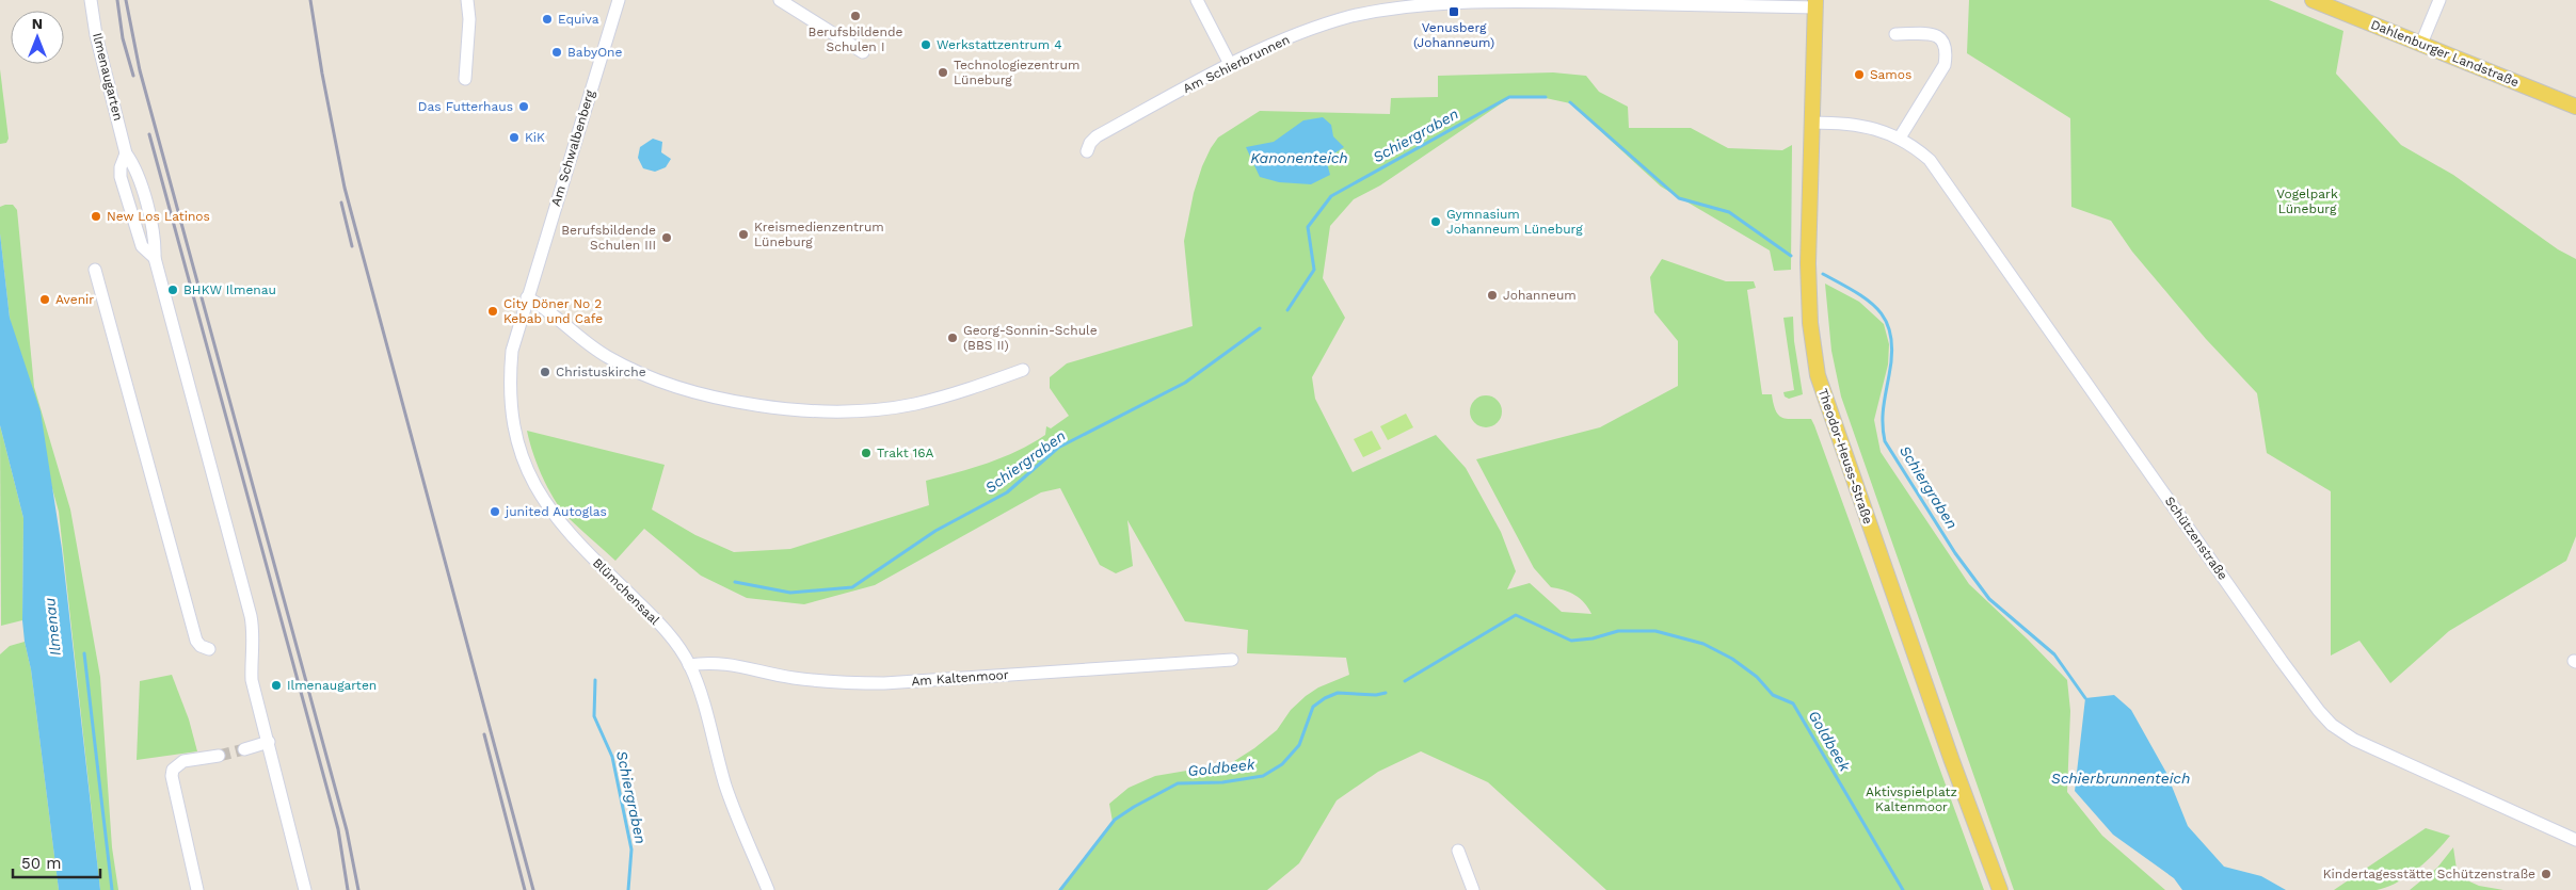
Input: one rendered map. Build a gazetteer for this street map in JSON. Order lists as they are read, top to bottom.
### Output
{
  "streets": {
    "main road": ["Dahlenburger Landstraße", "Theodor-Heuss-Straße"],
    "street": [
      "Am Schierbrunnen",
      "Ilmenaugarten",
      "Am Schwalbenberg",
      "Schützenstraße",
      "Blümchensaal",
      "Am Kaltenmoor"
    ]
  },
  "crossings": [
    ["Am Schierbrunnen", "Theodor-Heuss-Straße"],
    ["Am Schwalbenberg", "Blümchensaal"],
    ["Theodor-Heuss-Straße", "Schützenstraße"],
    ["Blümchensaal", "Am Kaltenmoor"]
  ],
  "water": [
    "Schiergraben",
    "Kanonenteich",
    "Ilmenau",
    "Goldbeek",
    "Schierbrunnenteich"
  ],
  "parks": ["Vogelpark Lüneburg", "Aktivspielplatz Kaltenmoor"],
  "places": {
    "transit": ["Venusberg (Johanneum)"],
    "other": [
      "Berufsbildende Schulen I",
      "Equiva",
      "Werkstattzentrum 4",
      "BabyOne",
      "Technologiezentrum Lüneburg",
      "Samos",
      "Das Futterhaus",
      "KiK",
      "New Los Latinos",
      "Gymnasium Johanneum Lüneburg",
      "Kreismedienzentrum Lüneburg",
      "Berufsbildende Schulen III",
      "BHKW Ilmenau",
      "Johanneum",
      "Avenir",
      "City Döner No 2 Kebab und Cafe",
      "Georg-Sonnin-Schule (BBS II)",
      "Christuskirche",
      "Trakt 16A",
      "junited Autoglas",
      "Ilmenaugarten",
      "Kindertagesstätte Schützenstraße"
    ]
  },
  "scale_bar": "50 m",
  "north": "top"
}
